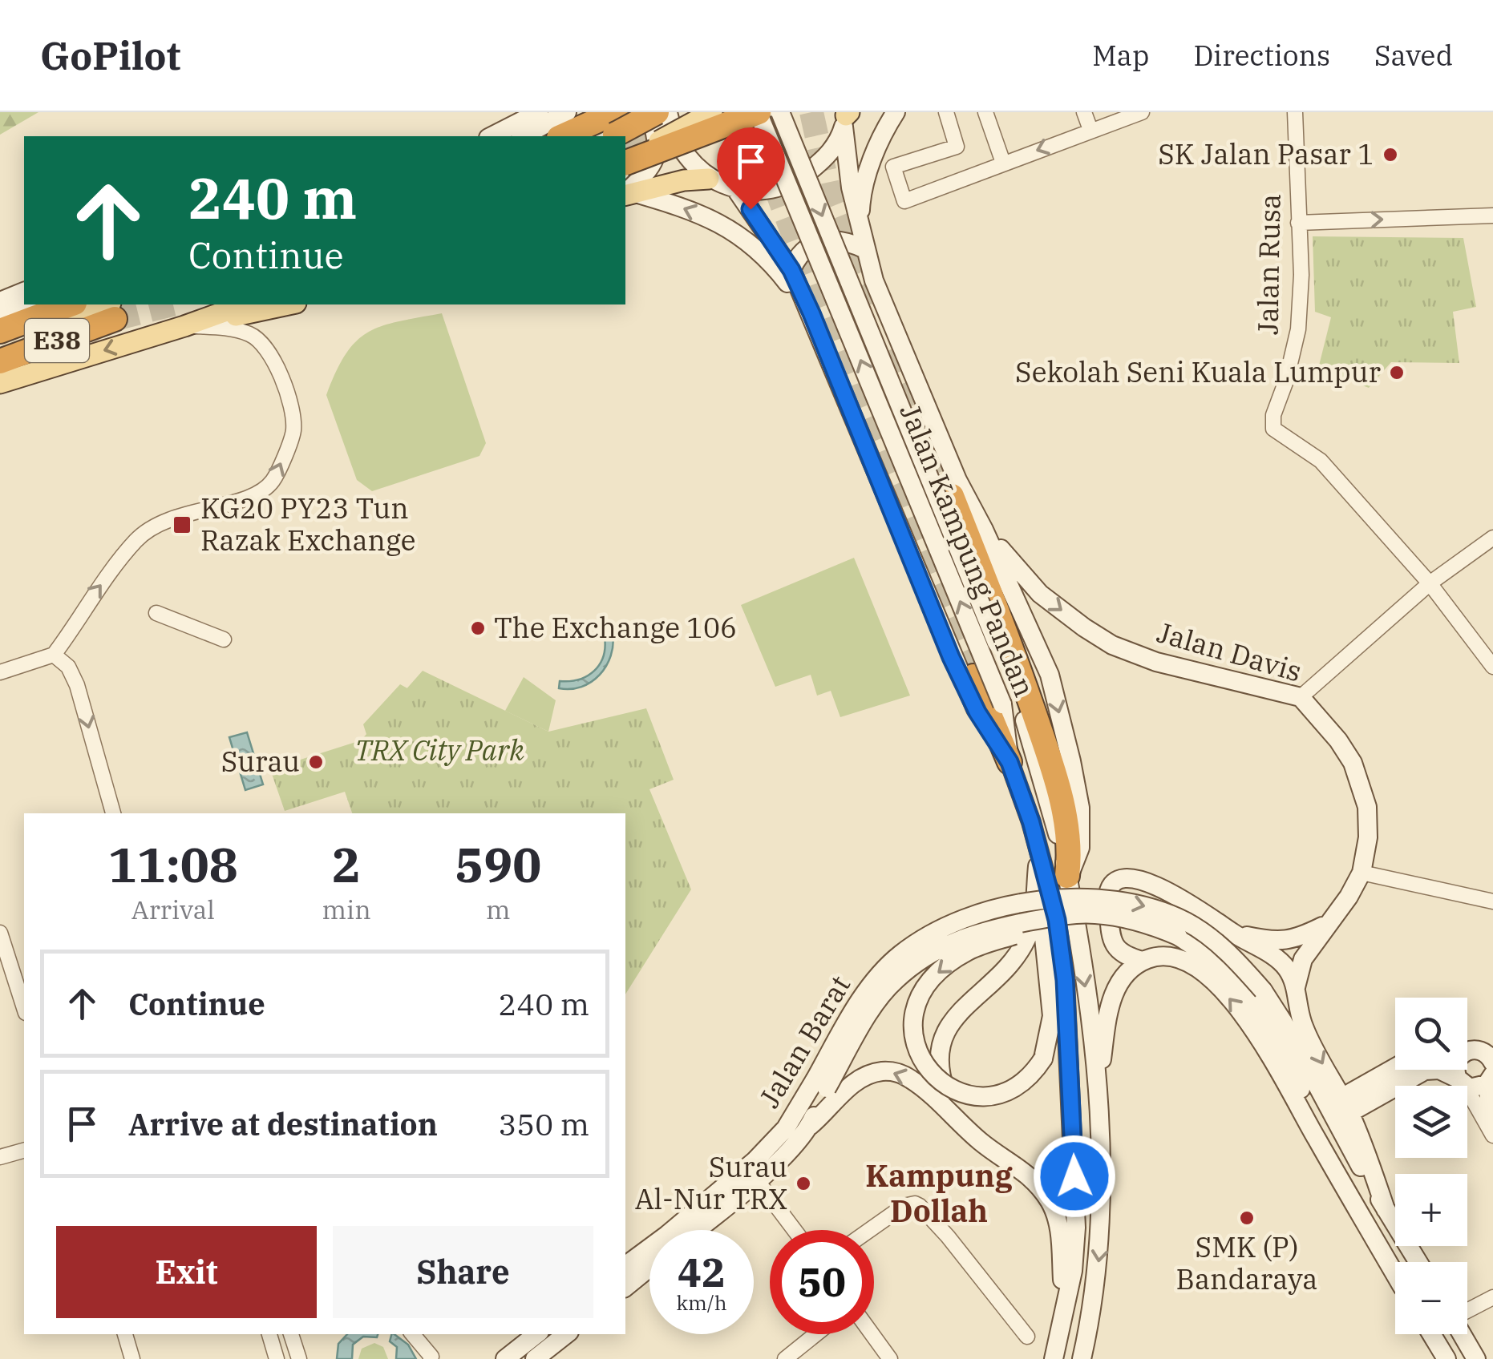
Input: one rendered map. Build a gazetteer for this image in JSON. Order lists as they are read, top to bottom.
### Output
{
  "streets": {
    "highway": ["E38"],
    "main road": ["Jalan Kampung Pandan", "Jalan Davis", "Jalan Barat"],
    "street": ["Jalan Rusa"]
  },
  "crossings": [
    ["Jalan Kampung Pandan", "Jalan Barat"]
  ],
  "one_way": ["Jalan Davis"],
  "districts": ["Kampung Dollah"],
  "parks": ["TRX City Park"],
  "places": {
    "other": [
      "SK Jalan Pasar 1",
      "Sekolah Seni Kuala Lumpur",
      "The Exchange 106",
      "Surau",
      "Surau Al-Nur TRX",
      "SMK (P) Bandaraya"
    ],
    "transit": ["KG20 PY23 Tun Razak Exchange"]
  },
  "page": {
    "header": "GoPilot",
    "nav": ["Map", "Directions", "Saved"],
    "turn": ["240 m", "Continue"],
    "eta": [
      "11:08",
      "Arrival",
      "2",
      "min",
      "590",
      "m"
    ],
    "list": [
      {
        "name": "Continue",
        "value": "240 m"
      },
      {
        "name": "Arrive at destination",
        "value": "350 m"
      }
    ],
    "map_buttons": ["+", "−"],
    "buttons": ["Exit", "Share"],
    "speed": "42 km/h",
    "limit": "50"
  }
}
